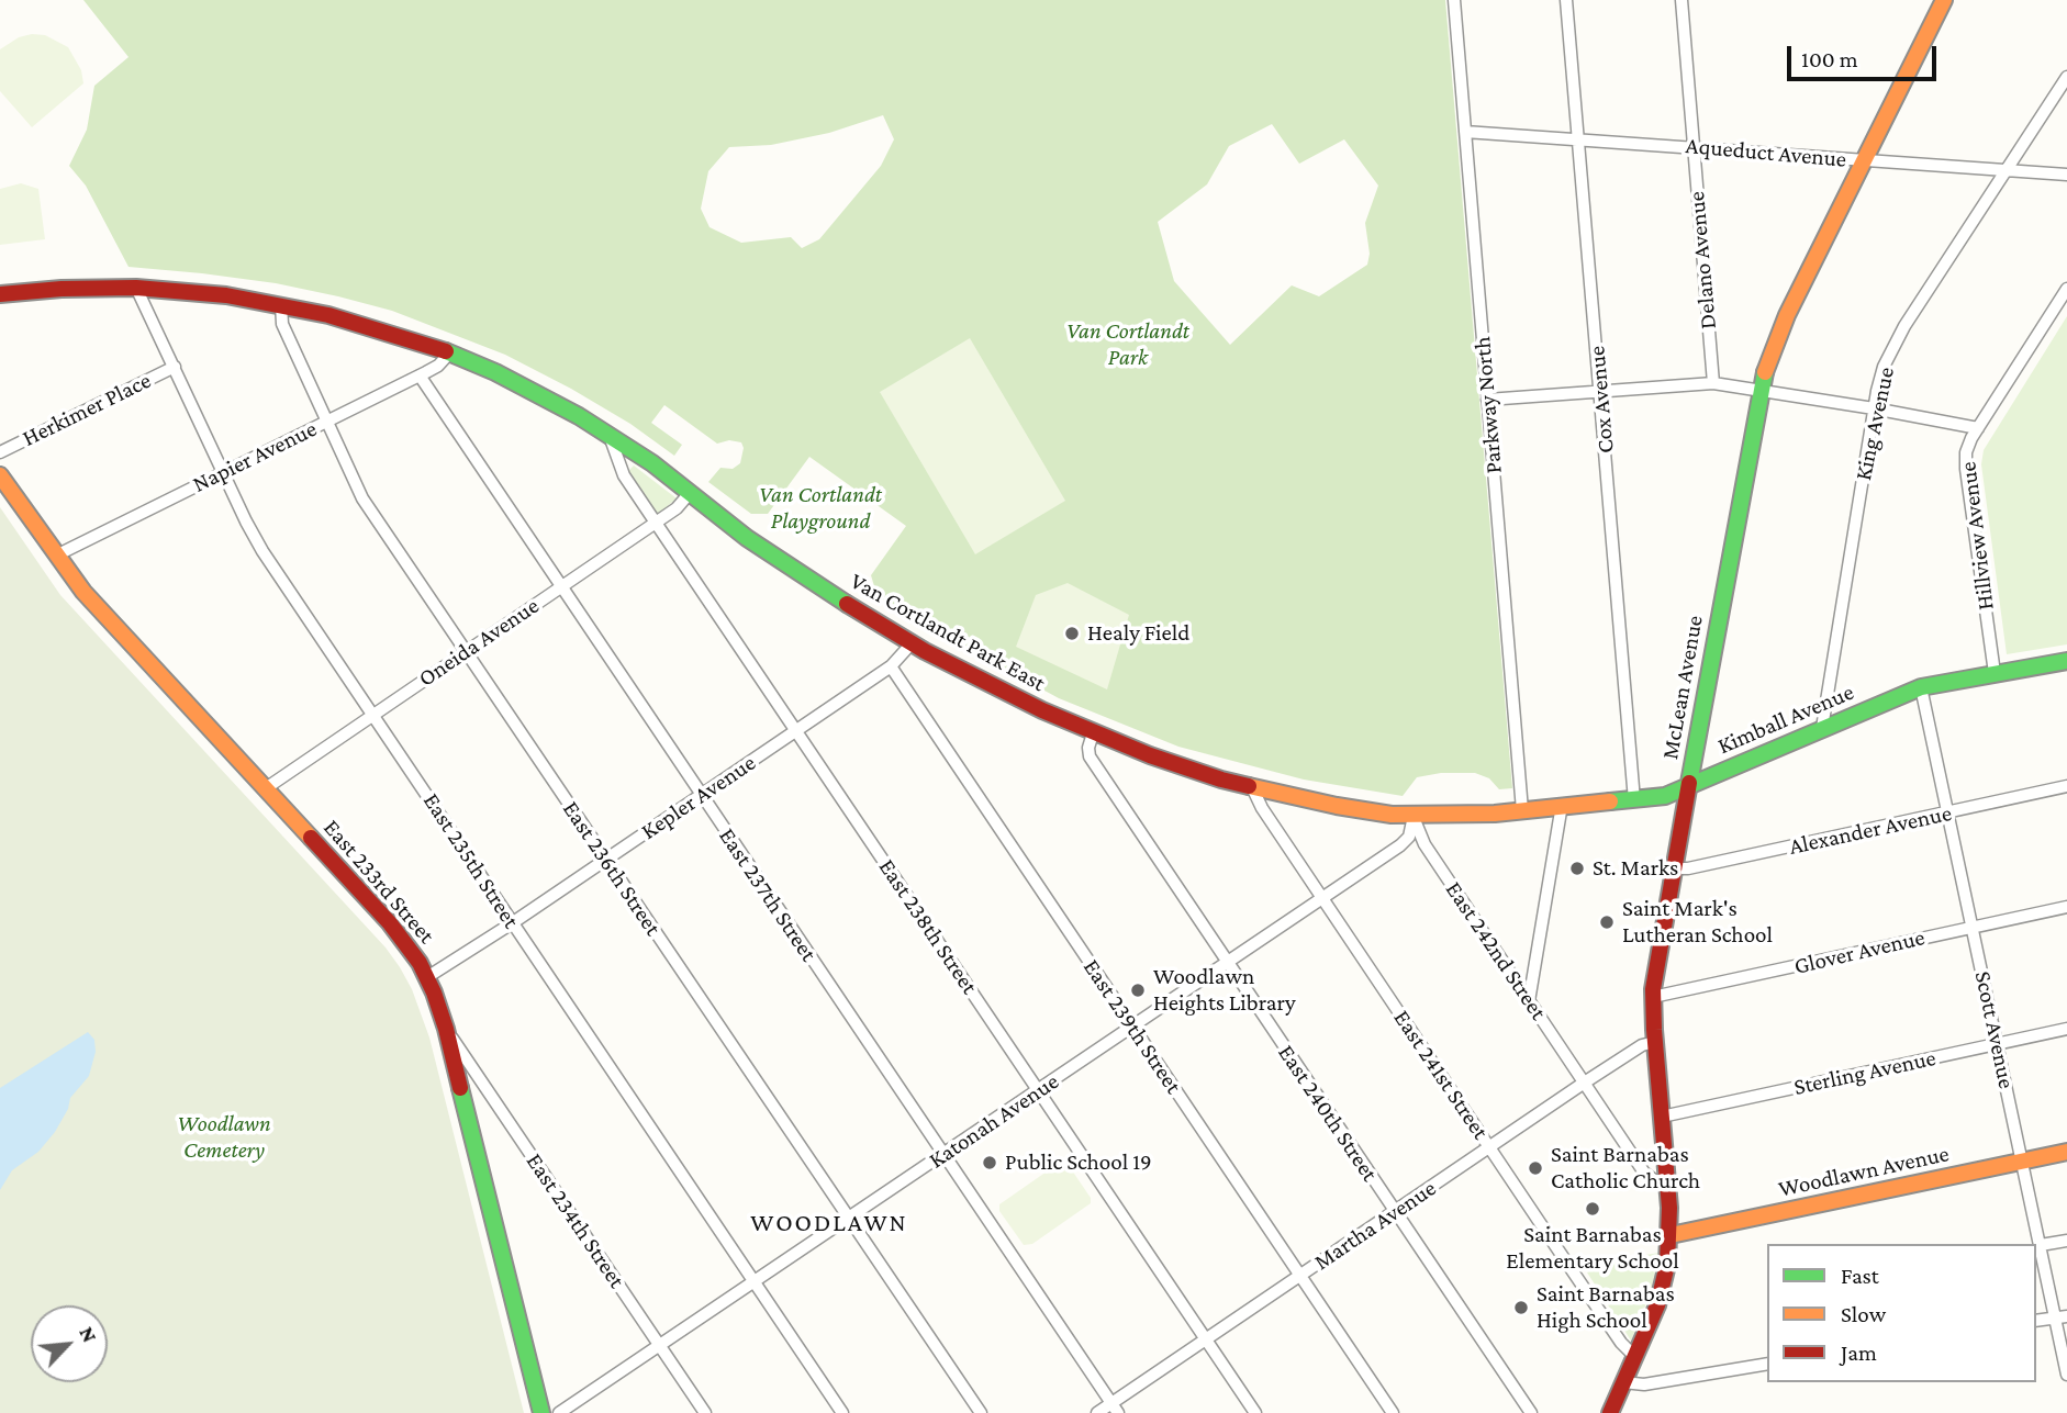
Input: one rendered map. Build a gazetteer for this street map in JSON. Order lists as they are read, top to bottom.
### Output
{
  "streets": {
    "street": [
      "Aqueduct Avenue",
      "Delano Avenue",
      "Cox Avenue",
      "Parkway North",
      "Herkimer Place",
      "King Avenue",
      "Napier Avenue",
      "Hillview Avenue",
      "Van Cortlandt Park East",
      "Oneida Avenue",
      "McLean Avenue",
      "Kimball Avenue",
      "Kepler Avenue",
      "Alexander Avenue",
      "East 235th Street",
      "East 236th Street",
      "East 233rd Street",
      "East 237th Street",
      "East 238th Street",
      "East 242nd Street",
      "Glover Avenue",
      "East 239th Street",
      "Scott Avenue",
      "Sterling Avenue",
      "East 241st Street",
      "East 240th Street",
      "Katonah Avenue",
      "Woodlawn Avenue",
      "East 234th Street",
      "Martha Avenue"
    ]
  },
  "crossings": [
    ["Aqueduct Avenue", "Delano Avenue"],
    ["Aqueduct Avenue", "Cox Avenue"],
    ["Aqueduct Avenue", "Parkway North"],
    ["Aqueduct Avenue", "King Avenue"],
    ["Aqueduct Avenue", "McLean Avenue"],
    ["Cox Avenue", "Kimball Avenue"],
    ["Parkway North", "Van Cortlandt Park East"],
    ["Parkway North", "Kimball Avenue"],
    ["Herkimer Place", "East 235th Street"],
    ["King Avenue", "Kimball Avenue"],
    ["Napier Avenue", "Van Cortlandt Park East"],
    ["Napier Avenue", "East 235th Street"],
    ["Napier Avenue", "East 236th Street"],
    ["Napier Avenue", "East 233rd Street"],
    ["Napier Avenue", "East 237th Street"],
    ["Hillview Avenue", "Kimball Avenue"],
    ["Van Cortlandt Park East", "Oneida Avenue"],
    ["Van Cortlandt Park East", "Kimball Avenue"],
    ["Van Cortlandt Park East", "East 235th Street"],
    ["Van Cortlandt Park East", "East 236th Street"],
    ["Van Cortlandt Park East", "East 238th Street"],
    ["Van Cortlandt Park East", "East 242nd Street"],
    ["Van Cortlandt Park East", "East 241st Street"],
    ["Van Cortlandt Park East", "East 240th Street"],
    ["Van Cortlandt Park East", "Katonah Avenue"],
    ["Oneida Avenue", "East 235th Street"],
    ["Oneida Avenue", "East 236th Street"],
    ["Oneida Avenue", "East 233rd Street"],
    ["Oneida Avenue", "East 237th Street"],
    ["Oneida Avenue", "East 238th Street"],
    ["McLean Avenue", "Kimball Avenue"],
    ["McLean Avenue", "Alexander Avenue"],
    ["McLean Avenue", "East 242nd Street"],
    ["McLean Avenue", "Glover Avenue"],
    ["McLean Avenue", "Sterling Avenue"],
    ["McLean Avenue", "East 241st Street"],
    ["McLean Avenue", "Woodlawn Avenue"],
    ["McLean Avenue", "Martha Avenue"],
    ["Kimball Avenue", "Scott Avenue"],
    ["Kepler Avenue", "East 235th Street"],
    ["Kepler Avenue", "East 236th Street"],
    ["Kepler Avenue", "East 233rd Street"],
    ["Kepler Avenue", "East 237th Street"],
    ["Kepler Avenue", "East 238th Street"],
    ["Kepler Avenue", "East 239th Street"],
    ["Alexander Avenue", "Scott Avenue"],
    ["East 235th Street", "Katonah Avenue"],
    ["East 236th Street", "Katonah Avenue"],
    ["East 233rd Street", "East 234th Street"],
    ["East 237th Street", "Katonah Avenue"],
    ["East 237th Street", "Martha Avenue"],
    ["East 238th Street", "Katonah Avenue"],
    ["East 238th Street", "Martha Avenue"],
    ["East 242nd Street", "Katonah Avenue"],
    ["East 242nd Street", "Martha Avenue"],
    ["Glover Avenue", "Scott Avenue"],
    ["East 239th Street", "Katonah Avenue"],
    ["East 239th Street", "Martha Avenue"],
    ["Scott Avenue", "Sterling Avenue"],
    ["Scott Avenue", "Woodlawn Avenue"],
    ["East 241st Street", "Katonah Avenue"],
    ["East 241st Street", "Martha Avenue"],
    ["East 240th Street", "Katonah Avenue"],
    ["East 240th Street", "Martha Avenue"],
    ["Katonah Avenue", "East 234th Street"]
  ],
  "districts": ["WOODLAWN"],
  "parks": ["Van Cortlandt Park", "Van Cortlandt Playground", "Woodlawn Cemetery"],
  "places": [
    "Healy Field",
    "St. Marks",
    "Saint Mark's Lutheran School",
    "Woodlawn Heights Library",
    "Public School 19",
    "Saint Barnabas Catholic Church",
    "Saint Barnabas Elementary School",
    "Saint Barnabas High School"
  ],
  "legend": ["Fast", "Slow", "Jam"],
  "scale_bar": "100 m",
  "north": "top right"
}
